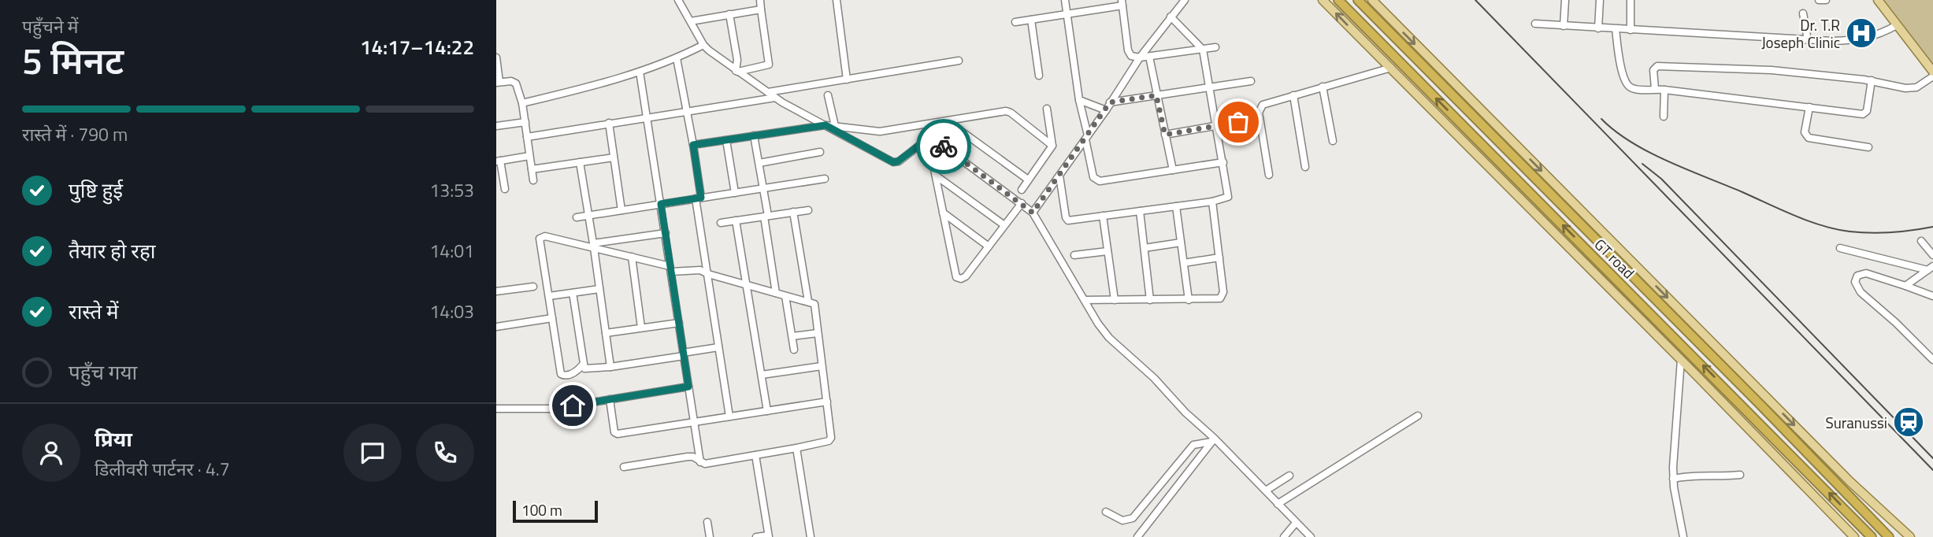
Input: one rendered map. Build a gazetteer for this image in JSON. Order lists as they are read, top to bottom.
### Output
{
  "streets": {
    "highway": ["GT road"]
  },
  "places": {
    "hospital": ["Dr. T.R Joseph Clinic"],
    "station": ["Suranussi"]
  },
  "scale_bar": "100 m",
  "page": {
    "heading": ["5 मिनट", "पहुँचने में", "14:17–14:22"],
    "panel": ["प्रिया", "डिलीवरी पार्टनर · 4.7"],
    "bar": "रास्ते में · 790 m",
    "list": [
      ["पुष्टि हुई", "13:53"],
      ["तैयार हो रहा", "14:01"],
      ["रास्ते में", "14:03"],
      "पहुँच गया"
    ],
    "scale": "100 m"
  }
}
